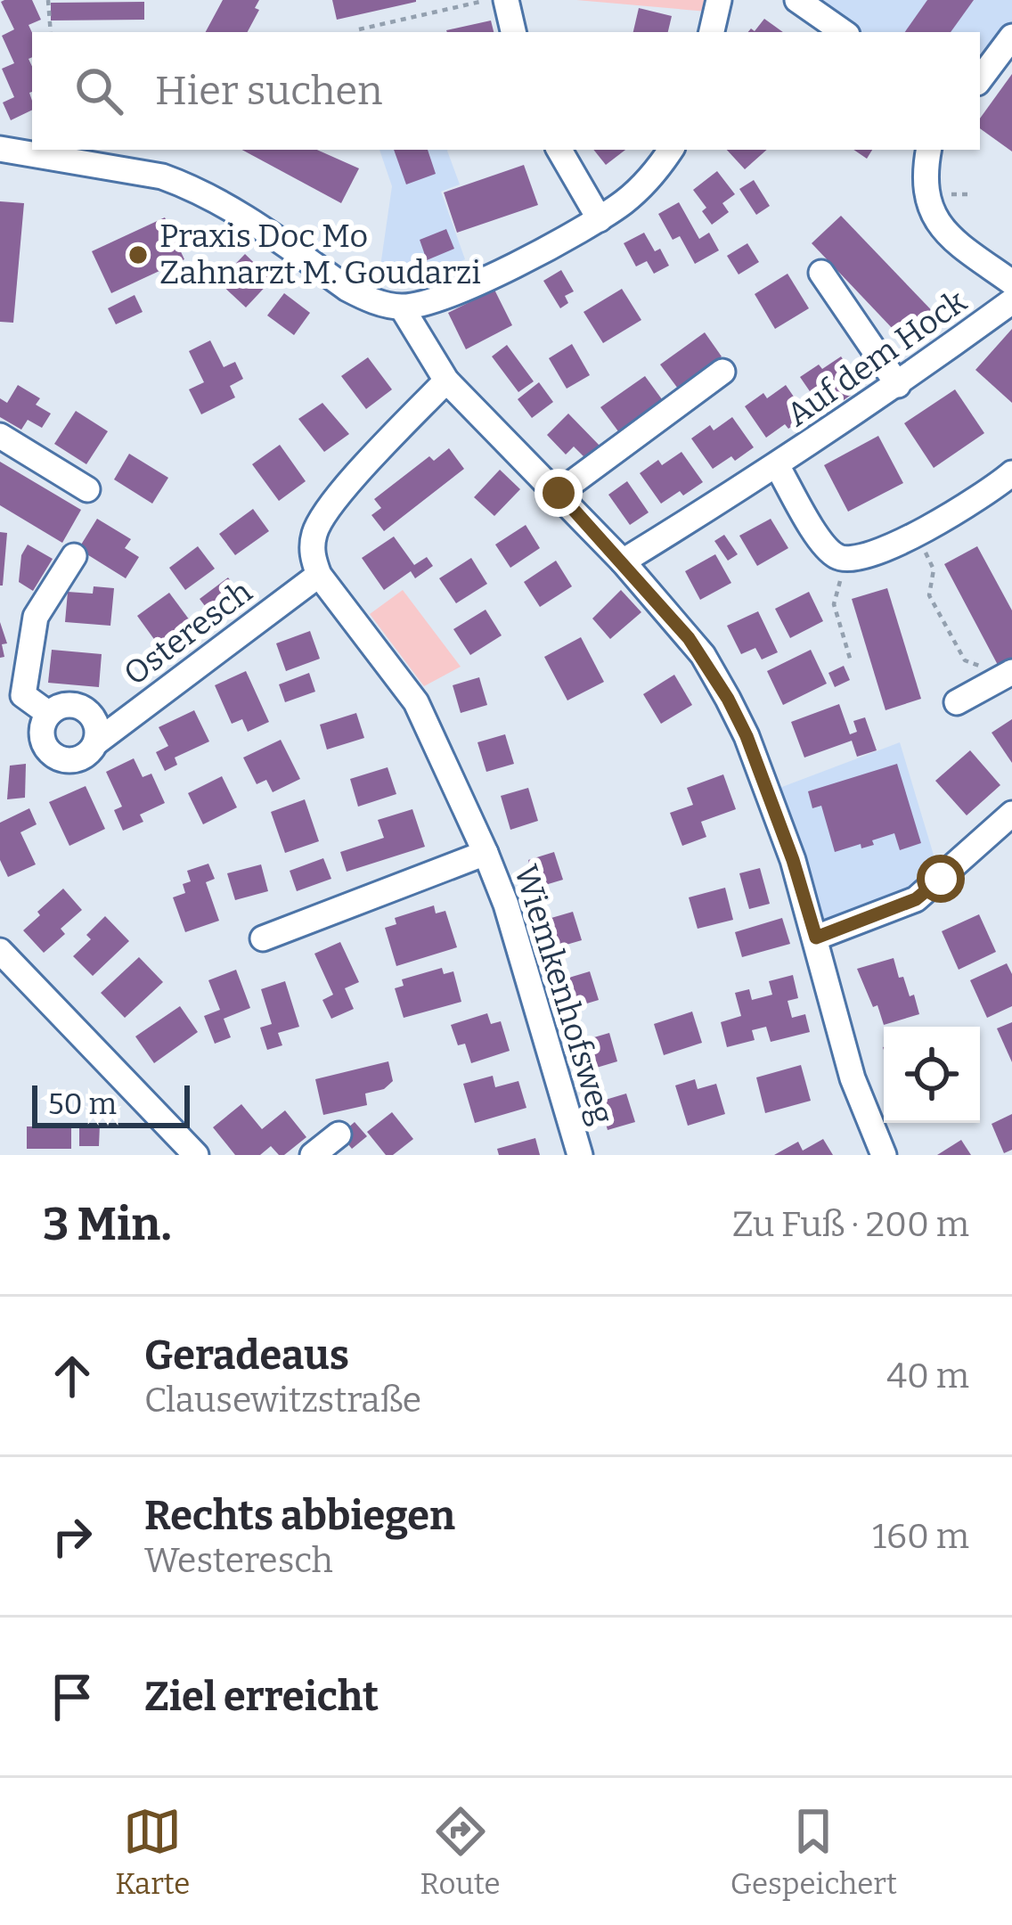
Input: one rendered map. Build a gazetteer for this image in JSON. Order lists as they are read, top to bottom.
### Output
{
  "streets": {
    "street": ["Auf dem Hock", "Osteresch", "Wiemkenhofsweg"]
  },
  "crossings": [
    ["Osteresch", "Wiemkenhofsweg"]
  ],
  "places": ["Praxis Doc Mo Zahnarzt M. Goudarzi"],
  "scale_bar": "50 m",
  "page": {
    "search": "Hier suchen",
    "scale": "50 m",
    "heading": ["3 Min.", "Zu Fuß · 200 m"],
    "list": [
      ["Geradeaus", "Clausewitzstraße", "40 m"],
      ["Rechts abbiegen", "Westeresch", "160 m"],
      "Ziel erreicht"
    ],
    "nav": ["Karte", "Route", "Gespeichert"]
  }
}
